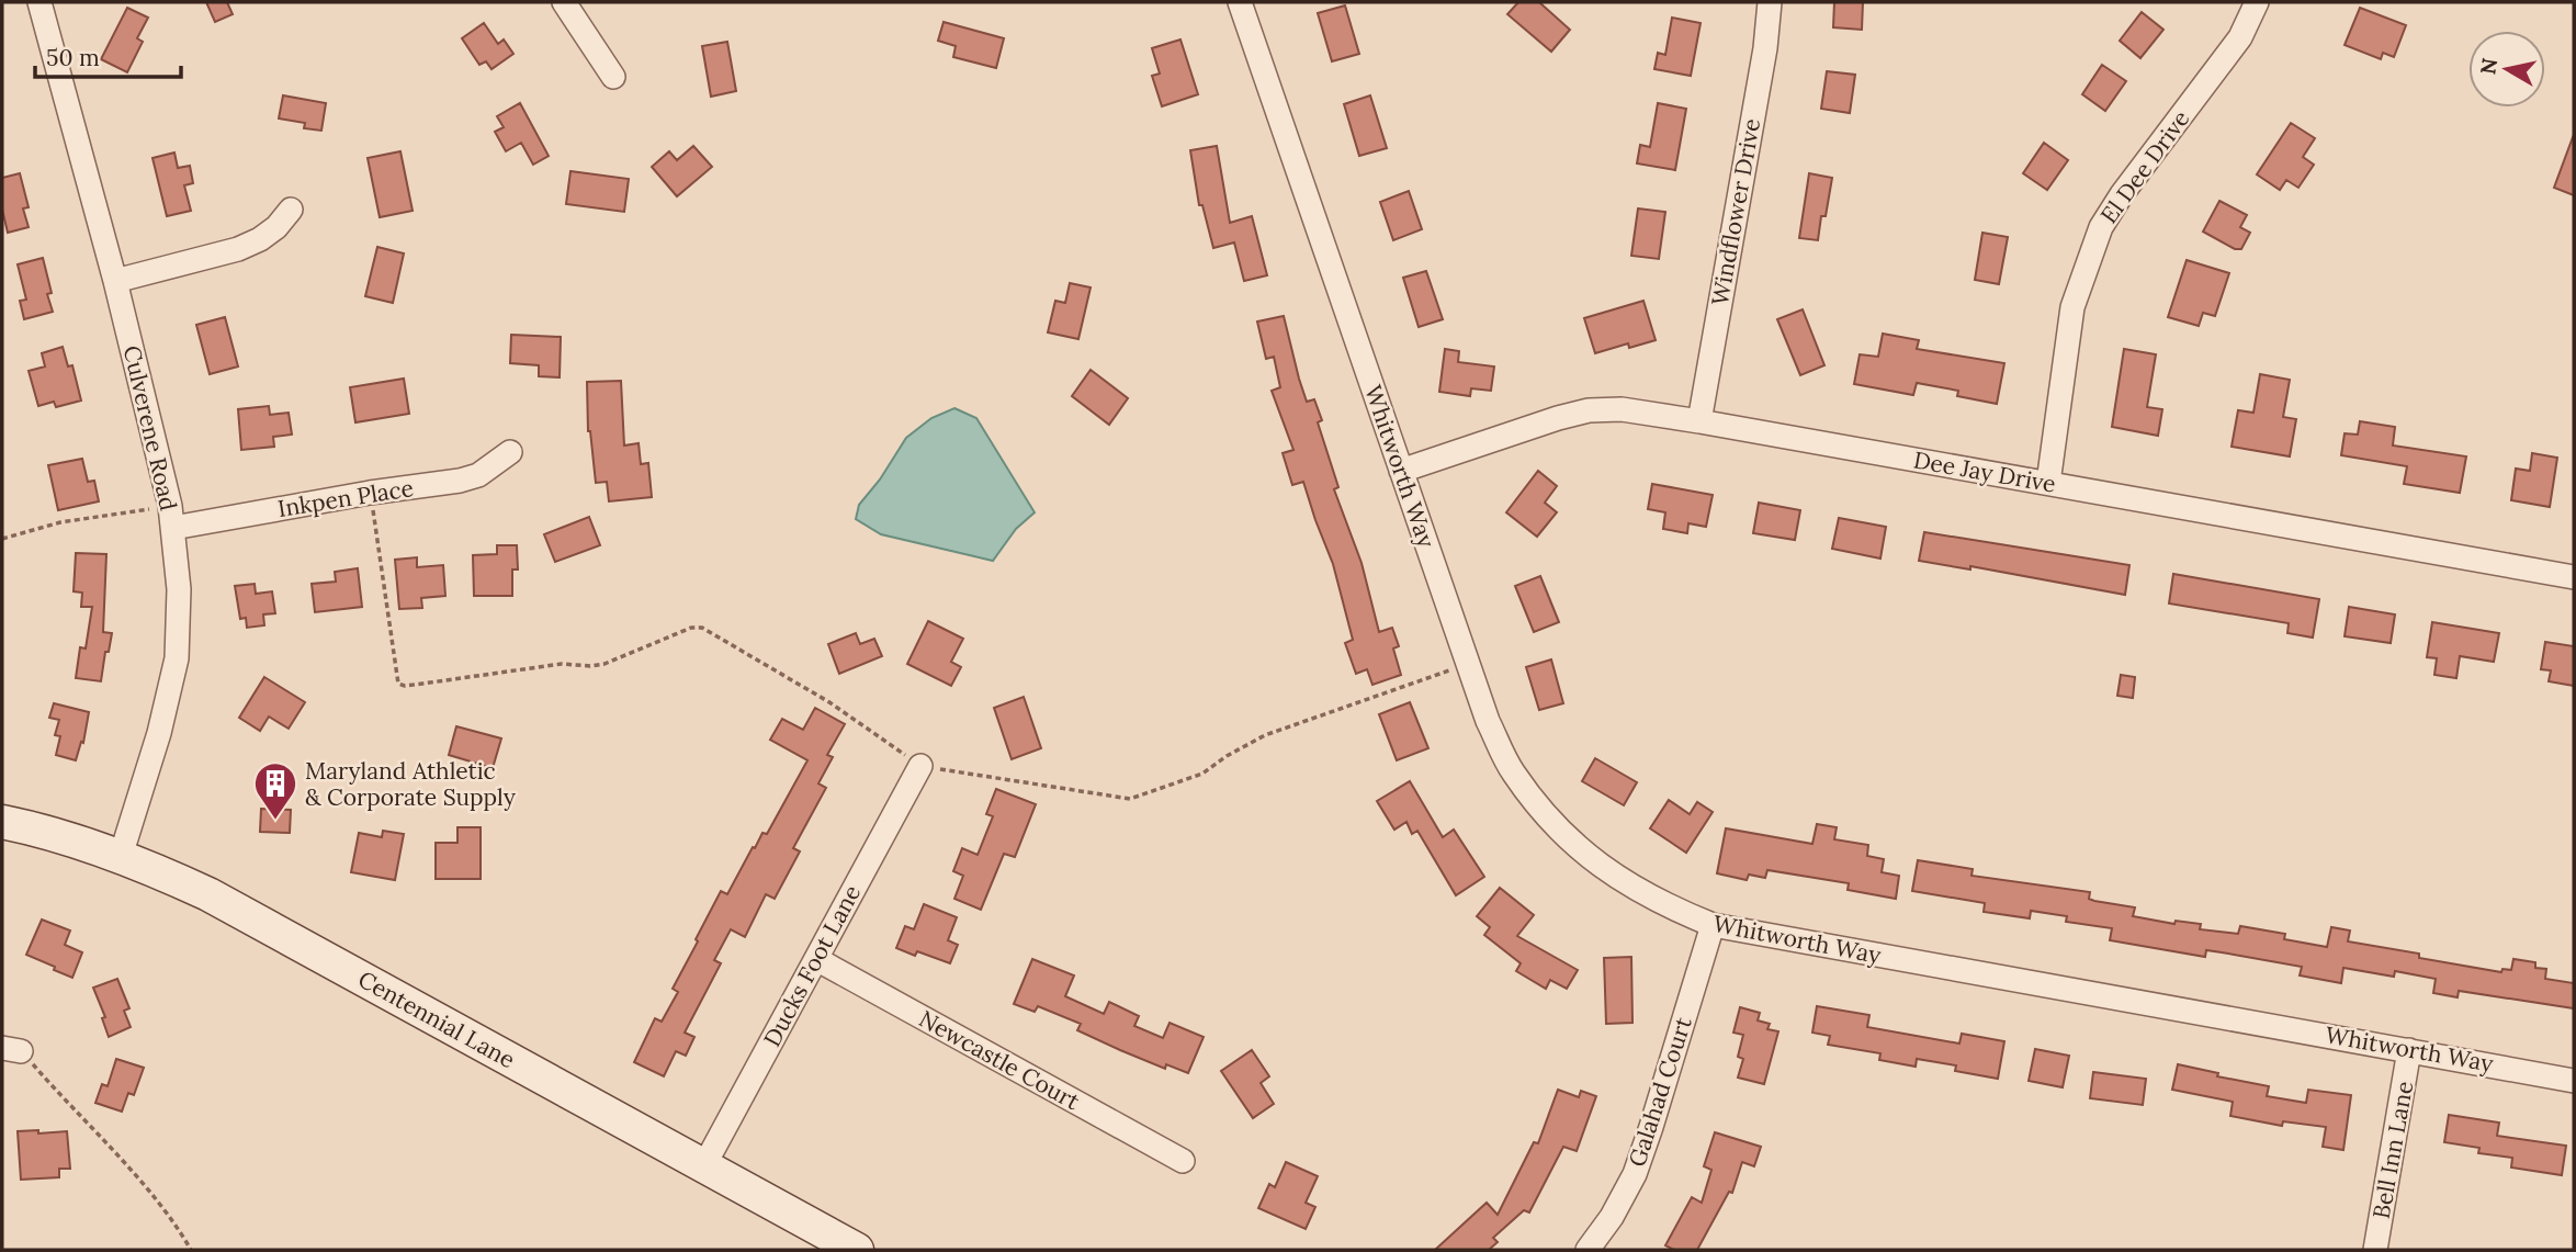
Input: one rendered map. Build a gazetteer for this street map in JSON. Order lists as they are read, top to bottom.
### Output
{
  "streets": {
    "street": [
      "El Dee Drive",
      "Windflower Drive",
      "Culverene Road",
      "Whitworth Way",
      "Dee Jay Drive",
      "Inkpen Place",
      "Ducks Foot Lane",
      "Centennial Lane",
      "Newcastle Court",
      "Galahad Court",
      "Bell Inn Lane"
    ]
  },
  "crossings": [
    ["El Dee Drive", "Dee Jay Drive"],
    ["Windflower Drive", "Dee Jay Drive"],
    ["Culverene Road", "Inkpen Place"],
    ["Culverene Road", "Centennial Lane"],
    ["Whitworth Way", "Dee Jay Drive"],
    ["Whitworth Way", "Galahad Court"],
    ["Whitworth Way", "Bell Inn Lane"],
    ["Ducks Foot Lane", "Centennial Lane"],
    ["Ducks Foot Lane", "Newcastle Court"]
  ],
  "places": {
    "building": ["Maryland Athletic & Corporate Supply"]
  },
  "scale_bar": "50 m",
  "north": "left"
}
